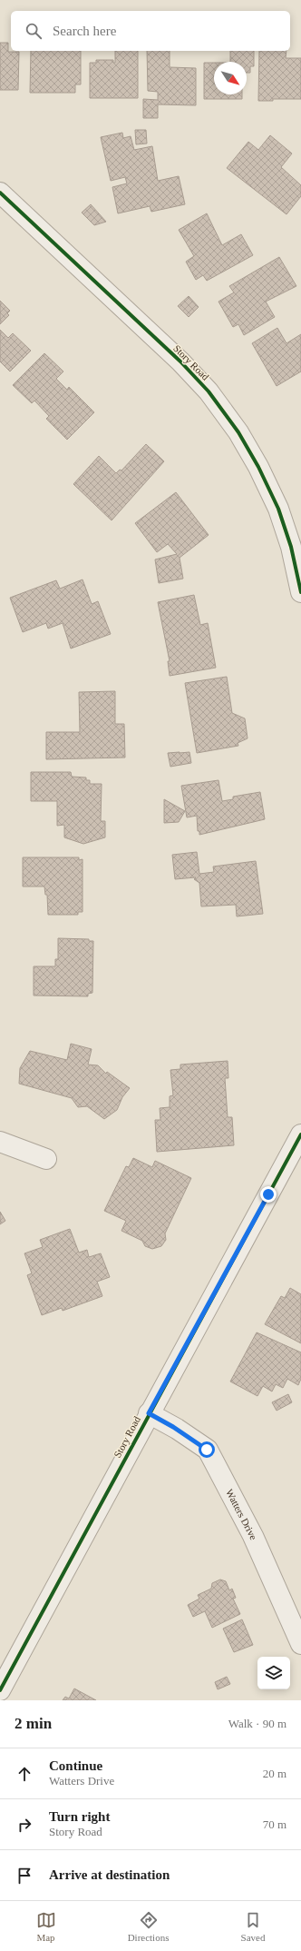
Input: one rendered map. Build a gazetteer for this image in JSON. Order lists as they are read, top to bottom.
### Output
{
  "streets": {
    "street": ["Story Road", "Watters Drive"]
  },
  "crossings": [
    ["Story Road", "Watters Drive"]
  ],
  "north": "bottom right",
  "page": {
    "search": "Search here",
    "heading": ["2 min", "Walk · 90 m"],
    "list": [
      ["Continue", "Watters Drive", "20 m"],
      ["Turn right", "Story Road", "70 m"],
      "Arrive at destination"
    ],
    "nav": ["Map", "Directions", "Saved"]
  }
}
